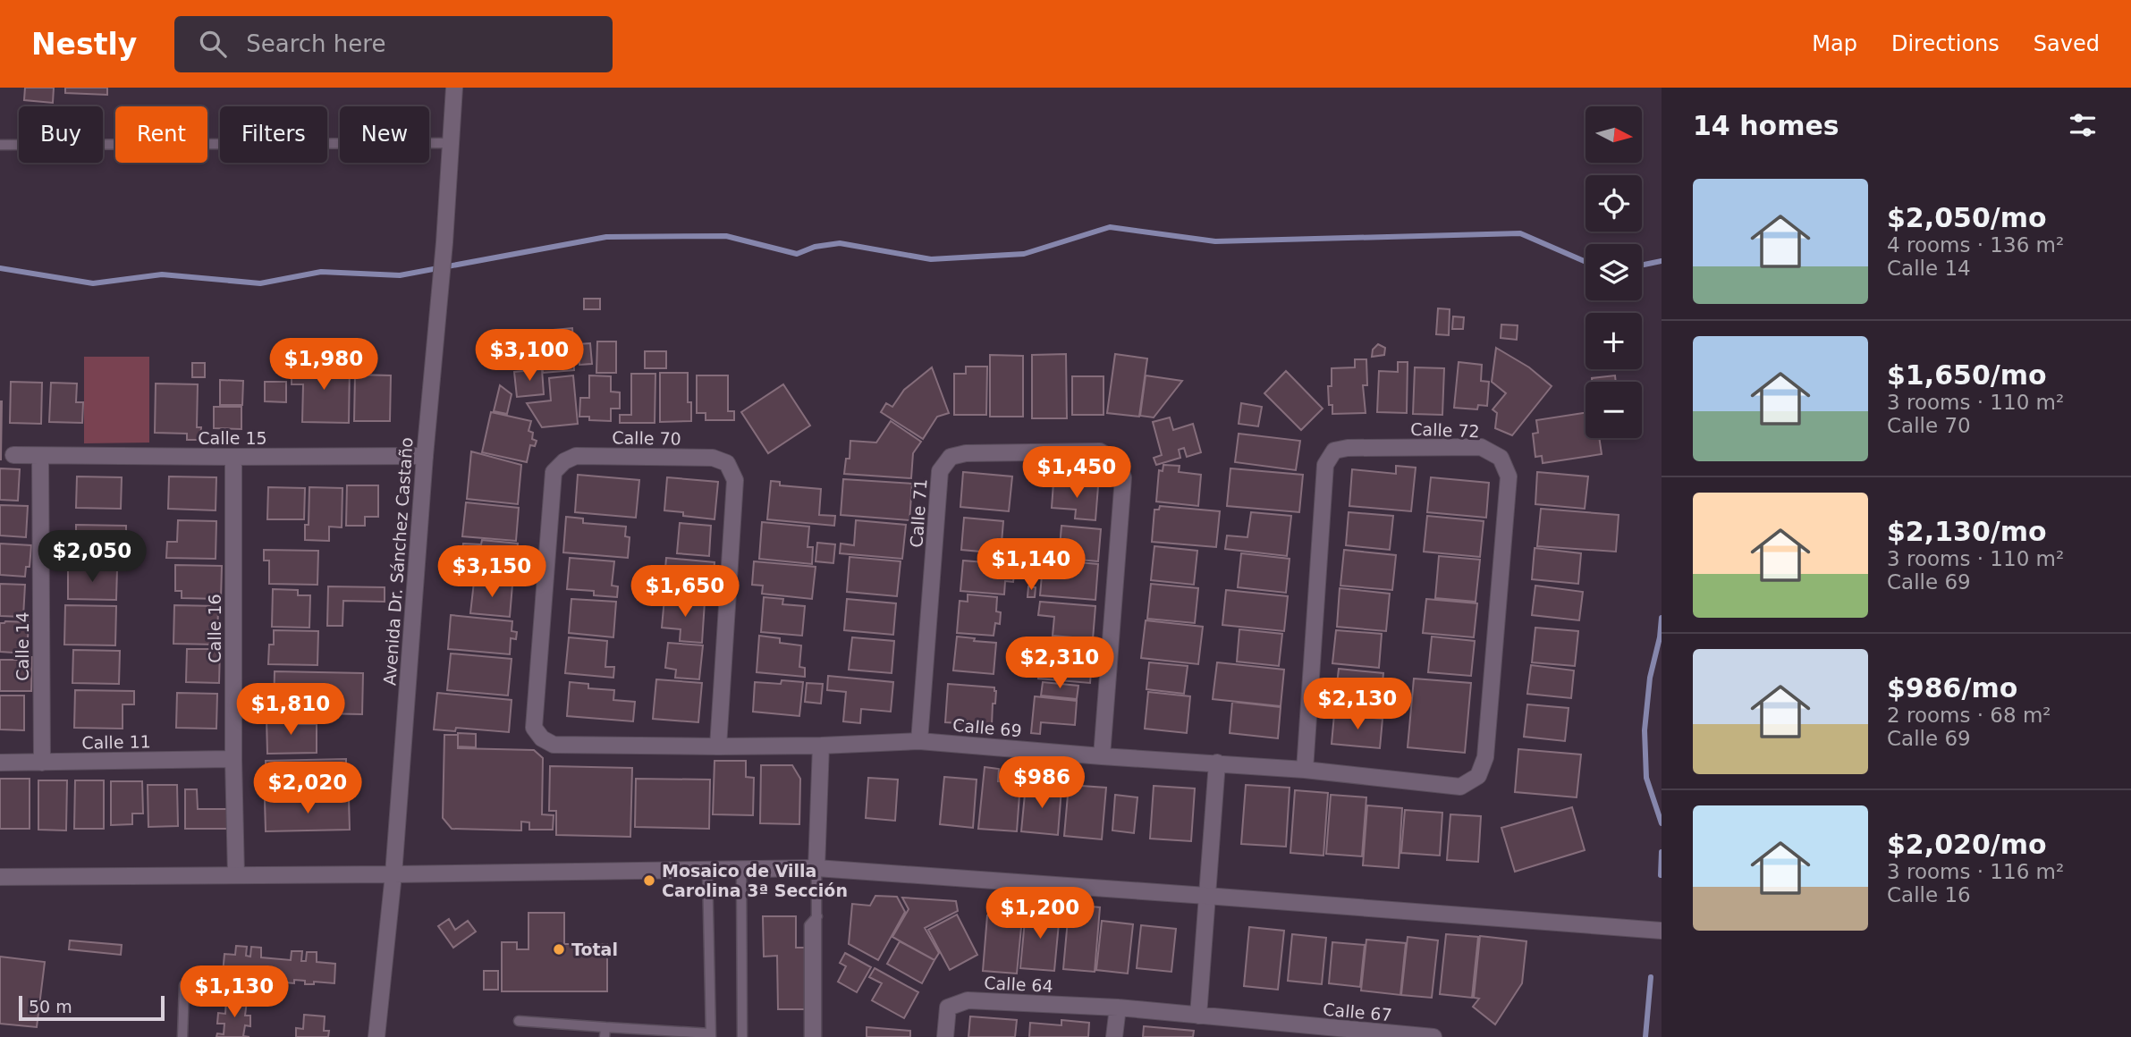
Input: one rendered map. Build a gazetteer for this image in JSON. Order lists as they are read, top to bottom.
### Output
{
  "streets": {
    "street": [
      "Calle 72",
      "Calle 15",
      "Calle 70",
      "Calle 71",
      "Avenida Dr. Sánchez Castaño",
      "Calle 16",
      "Calle 14",
      "Calle 69",
      "Calle 11",
      "Calle 64",
      "Calle 67"
    ]
  },
  "crossings": [
    ["Calle 72", "Calle 69"],
    ["Calle 15", "Avenida Dr. Sánchez Castaño"],
    ["Calle 15", "Calle 16"],
    ["Calle 15", "Calle 14"],
    ["Calle 70", "Calle 69"],
    ["Calle 71", "Calle 69"],
    ["Calle 16", "Calle 11"],
    ["Calle 14", "Calle 11"],
    ["Calle 64", "Calle 67"]
  ],
  "places": ["Mosaico de Villa Carolina 3ª Sección", "Total"],
  "scale_bar": "50 m",
  "north": "right",
  "page": {
    "header": "Nestly",
    "search": "Search here",
    "nav": ["Map", "Directions", "Saved"],
    "heading": "14 homes",
    "map_buttons": ["+", "−"],
    "chip": [
      "Buy",
      "Rent",
      "Filters",
      "New"
    ],
    "list": [
      {
        "name": "$2,050/mo",
        "note": "4 rooms · 136 m² · Calle 14"
      },
      {
        "name": "$1,650/mo",
        "note": "3 rooms · 110 m² · Calle 70"
      },
      {
        "name": "$2,130/mo",
        "note": "3 rooms · 110 m² · Calle 69"
      },
      {
        "name": "$986/mo",
        "note": "2 rooms · 68 m² · Calle 69"
      },
      {
        "name": "$2,020/mo",
        "note": "3 rooms · 116 m² · Calle 16"
      }
    ],
    "price": [
      "$3,100",
      "$1,980",
      "$1,450",
      "$2,050",
      "$1,140",
      "$3,150",
      "$1,650",
      "$2,310",
      "$2,130",
      "$1,810",
      "$986",
      "$2,020",
      "$1,200",
      "$1,130"
    ],
    "scale": "50 m"
  }
}
